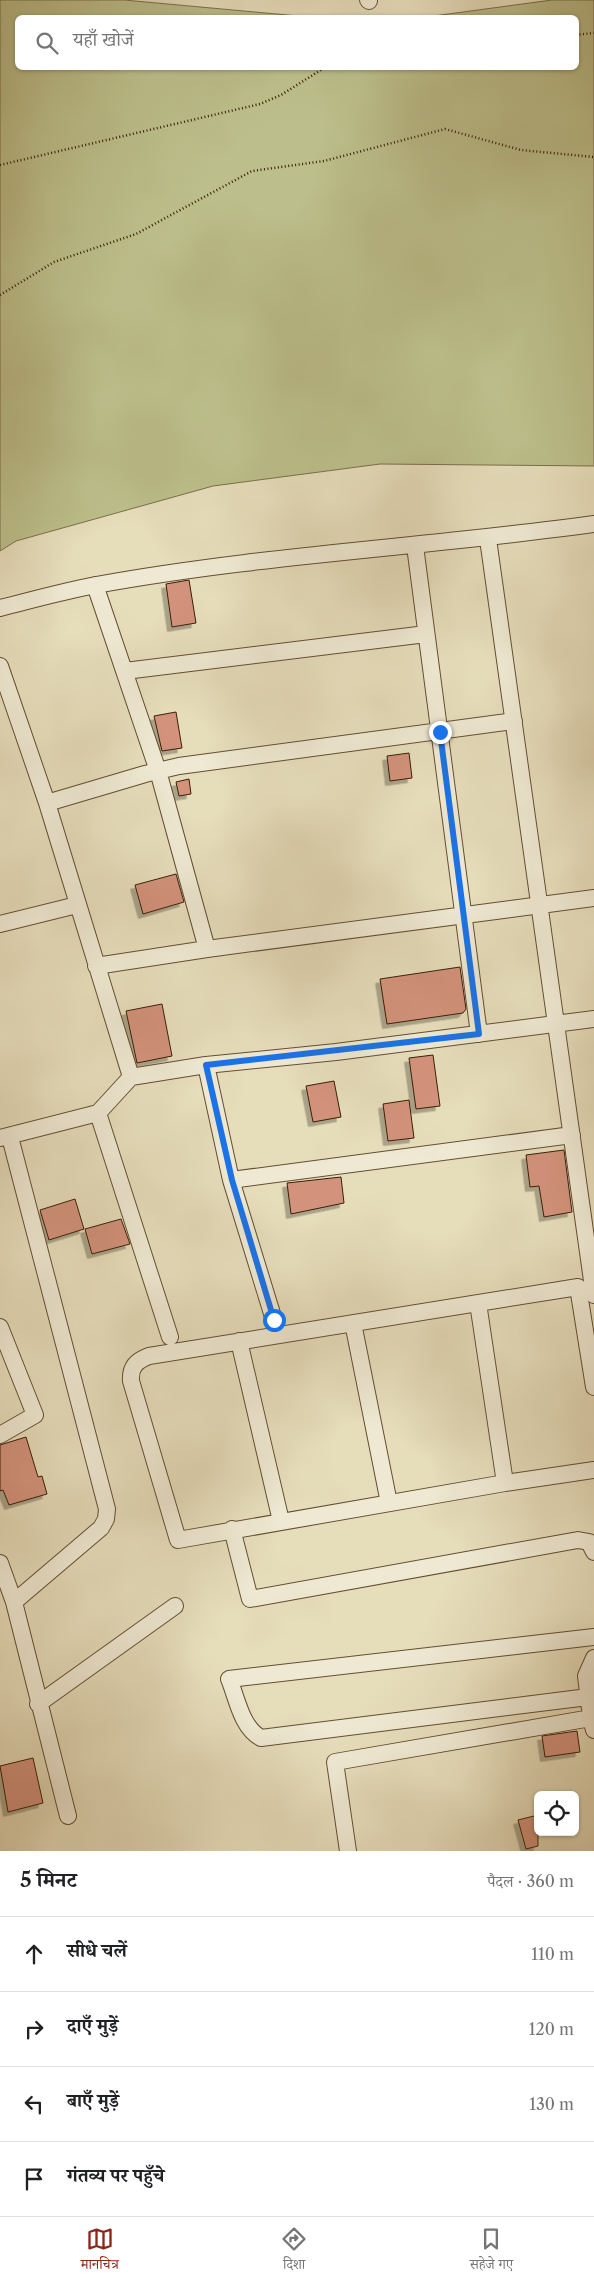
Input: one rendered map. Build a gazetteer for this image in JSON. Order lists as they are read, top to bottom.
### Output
{
  "page": {
    "search": "यहाँ खोजें",
    "heading": ["5 मिनट", "पैदल · 360 m"],
    "list": [
      ["सीधे चलें", "110 m"],
      ["दाएँ मुड़ें", "120 m"],
      ["बाएँ मुड़ें", "130 m"],
      "गंतव्य पर पहुँचे"
    ],
    "nav": ["मानचित्र", "दिशा", "सहेजे गए"]
  }
}
